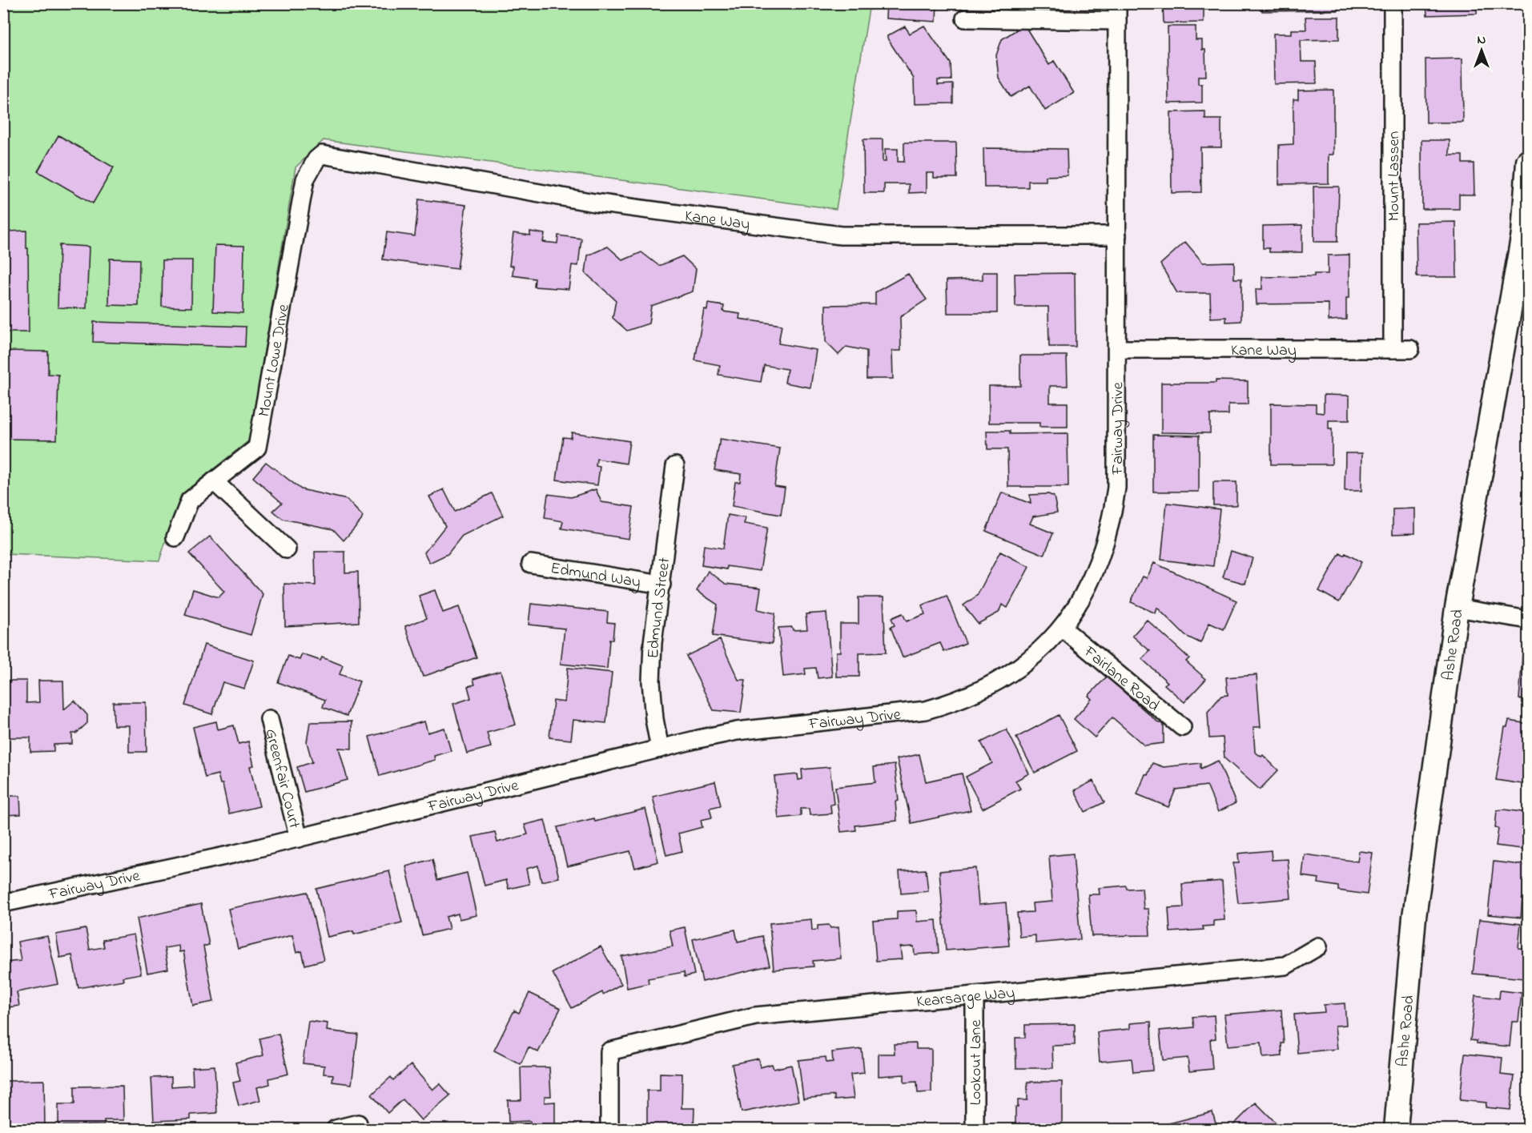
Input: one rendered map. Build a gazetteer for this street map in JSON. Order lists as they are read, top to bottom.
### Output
{
  "streets": {
    "street": [
      "Mount Lassen",
      "Kane Way",
      "Mount Lowe Drive",
      "Fairway Drive",
      "Edmund Way",
      "Edmund Street",
      "Ashe Road",
      "Fairlane Road",
      "Greenfair Court",
      "Kearsarge Way",
      "Lookout Lane"
    ]
  },
  "crossings": [
    ["Mount Lassen", "Kane Way"],
    ["Kane Way", "Mount Lowe Drive"],
    ["Kane Way", "Fairway Drive"],
    ["Fairway Drive", "Edmund Street"],
    ["Fairway Drive", "Fairlane Road"],
    ["Fairway Drive", "Greenfair Court"],
    ["Edmund Way", "Edmund Street"],
    ["Kearsarge Way", "Lookout Lane"]
  ],
  "north": "top"
}
